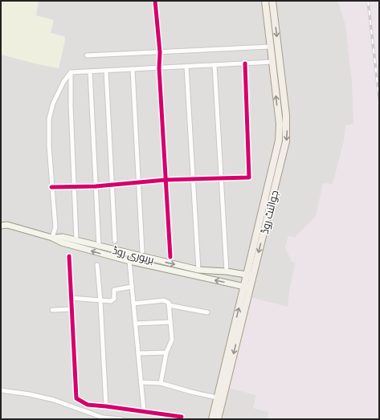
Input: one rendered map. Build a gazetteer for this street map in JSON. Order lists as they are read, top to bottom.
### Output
{
  "streets": {
    "main road": ["جوائنٹ روڈ", "بریوری روڈ"]
  },
  "crossings": [
    ["جوائنٹ روڈ", "بریوری روڈ"]
  ]
}
